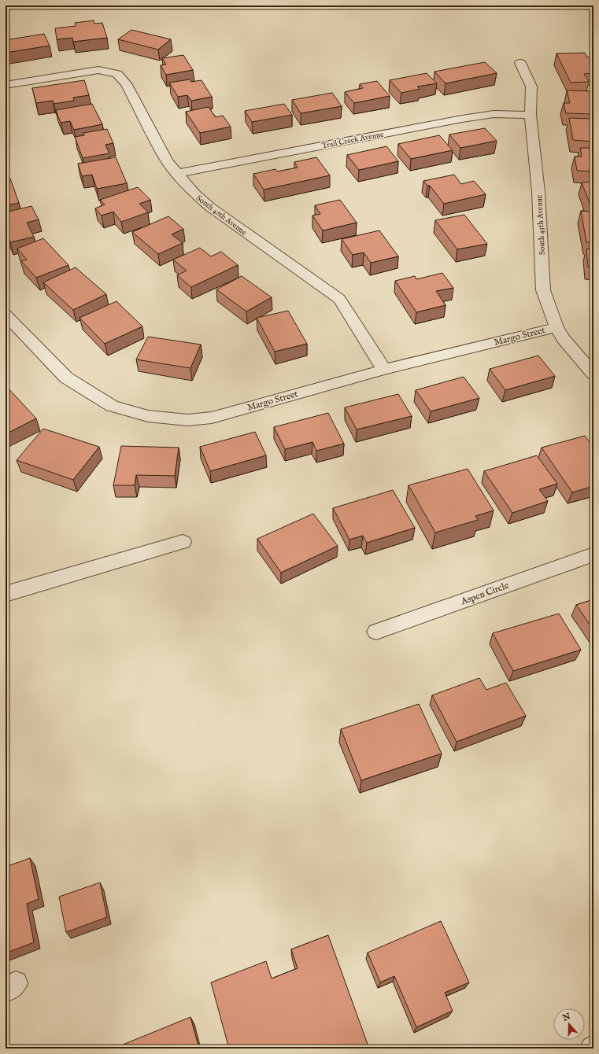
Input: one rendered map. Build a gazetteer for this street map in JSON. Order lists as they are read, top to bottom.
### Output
{
  "streets": {
    "street": [
      "Trail Creek Avenue",
      "South 46th Avenue",
      "South 45th Avenue",
      "Margo Street",
      "Aspen Circle"
    ]
  },
  "crossings": [
    ["Trail Creek Avenue", "South 46th Avenue"],
    ["Trail Creek Avenue", "South 45th Avenue"],
    ["South 46th Avenue", "Margo Street"],
    ["South 45th Avenue", "Margo Street"]
  ],
  "north": "top"
}
